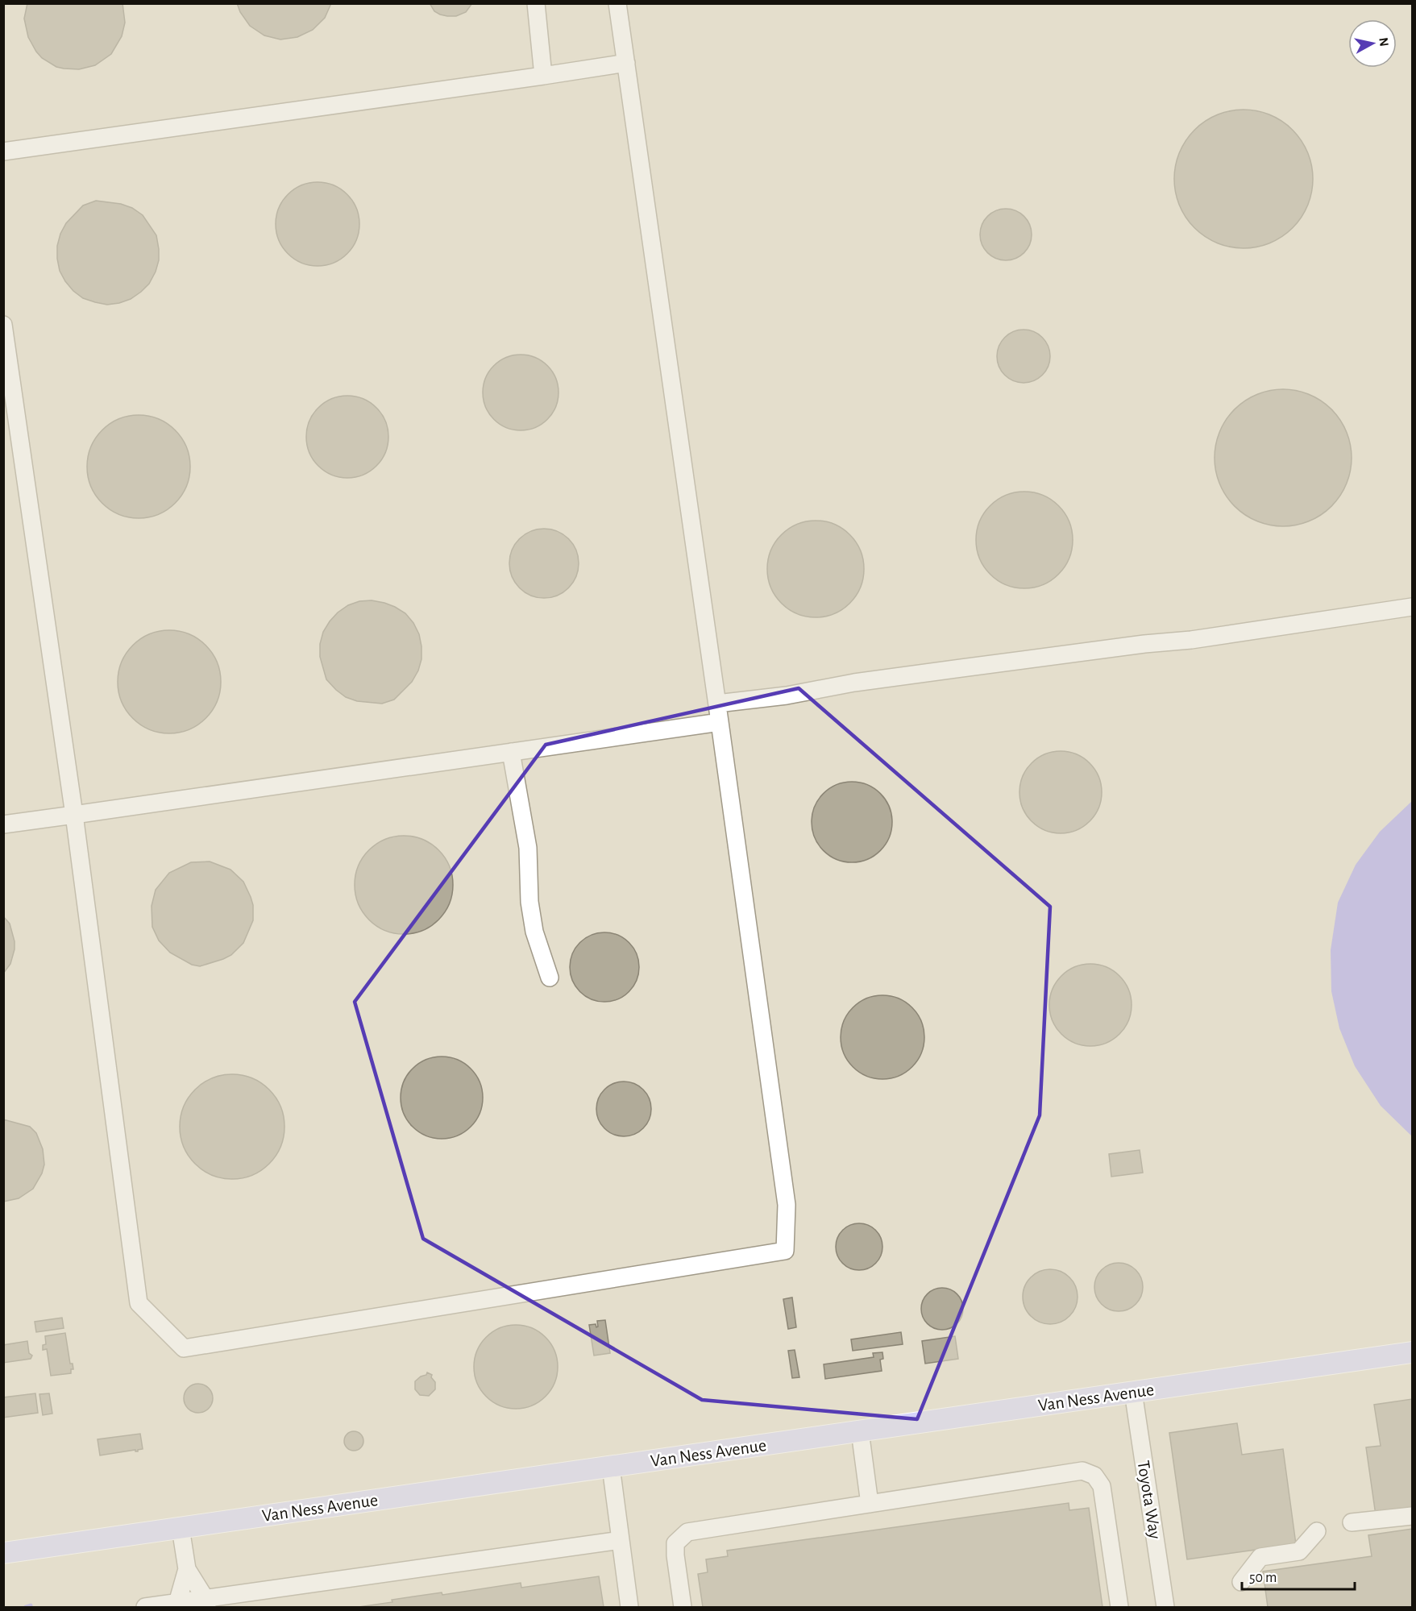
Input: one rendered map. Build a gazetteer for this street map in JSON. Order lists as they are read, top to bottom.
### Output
{
  "streets": {
    "main road": ["Van Ness Avenue"],
    "street": ["Toyota Way"]
  },
  "crossings": [
    ["Van Ness Avenue", "Toyota Way"]
  ],
  "scale_bar": "50 m",
  "north": "right"
}
